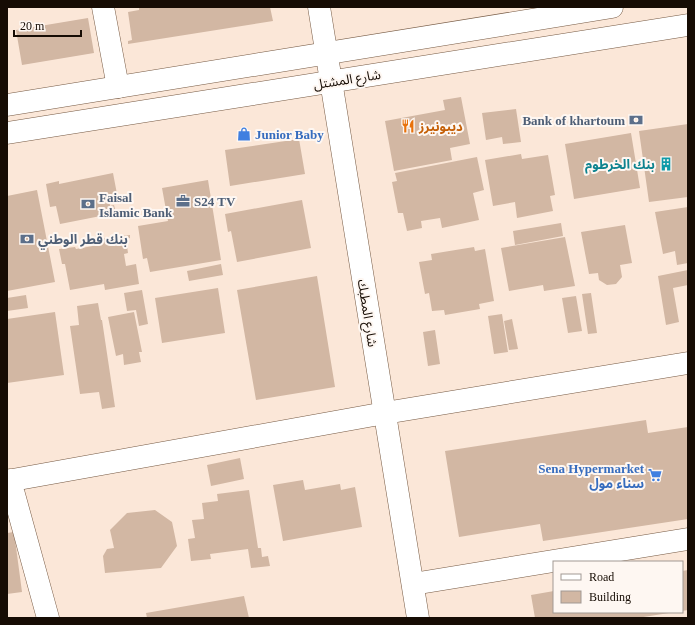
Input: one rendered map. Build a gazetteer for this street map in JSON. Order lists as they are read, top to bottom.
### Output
{
  "streets": {
    "street": ["شارع المشتل", "شارع المطبك"]
  },
  "crossings": [
    ["شارع المشتل", "شارع المطبك"]
  ],
  "places": {
    "bank": ["Bank of khartoum", "Faisal Islamic Bank", "بنك قطر الوطني"],
    "restaurant": ["ديبونيرز"],
    "shop": ["Junior Baby"],
    "building": ["بنك الخرطوم"],
    "office": ["S24 TV"],
    "supermarket": ["Sena Hypermarket سناء مول"]
  },
  "legend": ["Road", "Building"],
  "scale_bar": "20 m"
}
